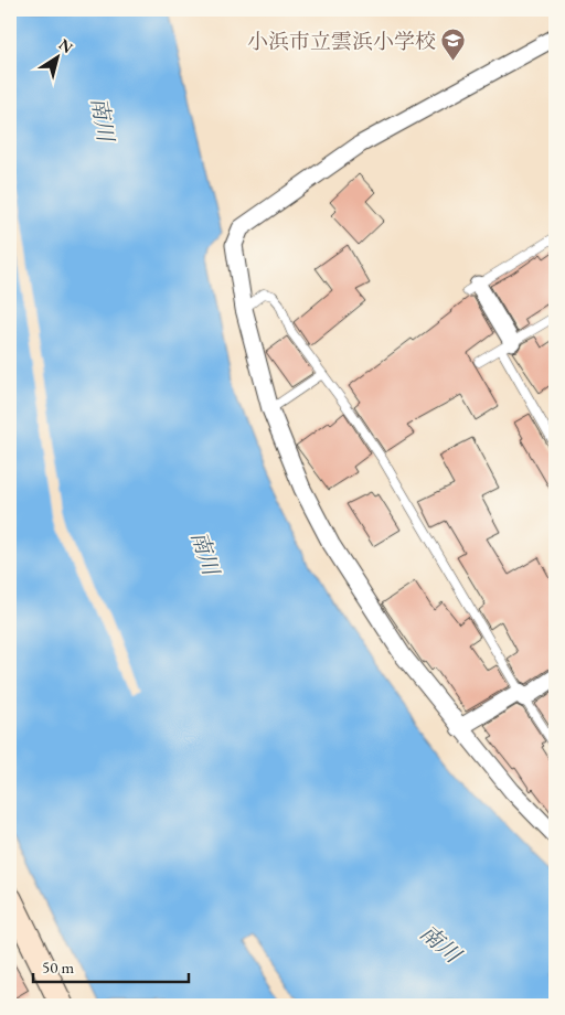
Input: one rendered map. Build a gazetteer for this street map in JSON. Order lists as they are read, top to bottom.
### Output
{
  "water": ["南川"],
  "places": {
    "school or university": ["小浜市立雲浜小学校"]
  },
  "scale_bar": "50 m",
  "north": "top right"
}
